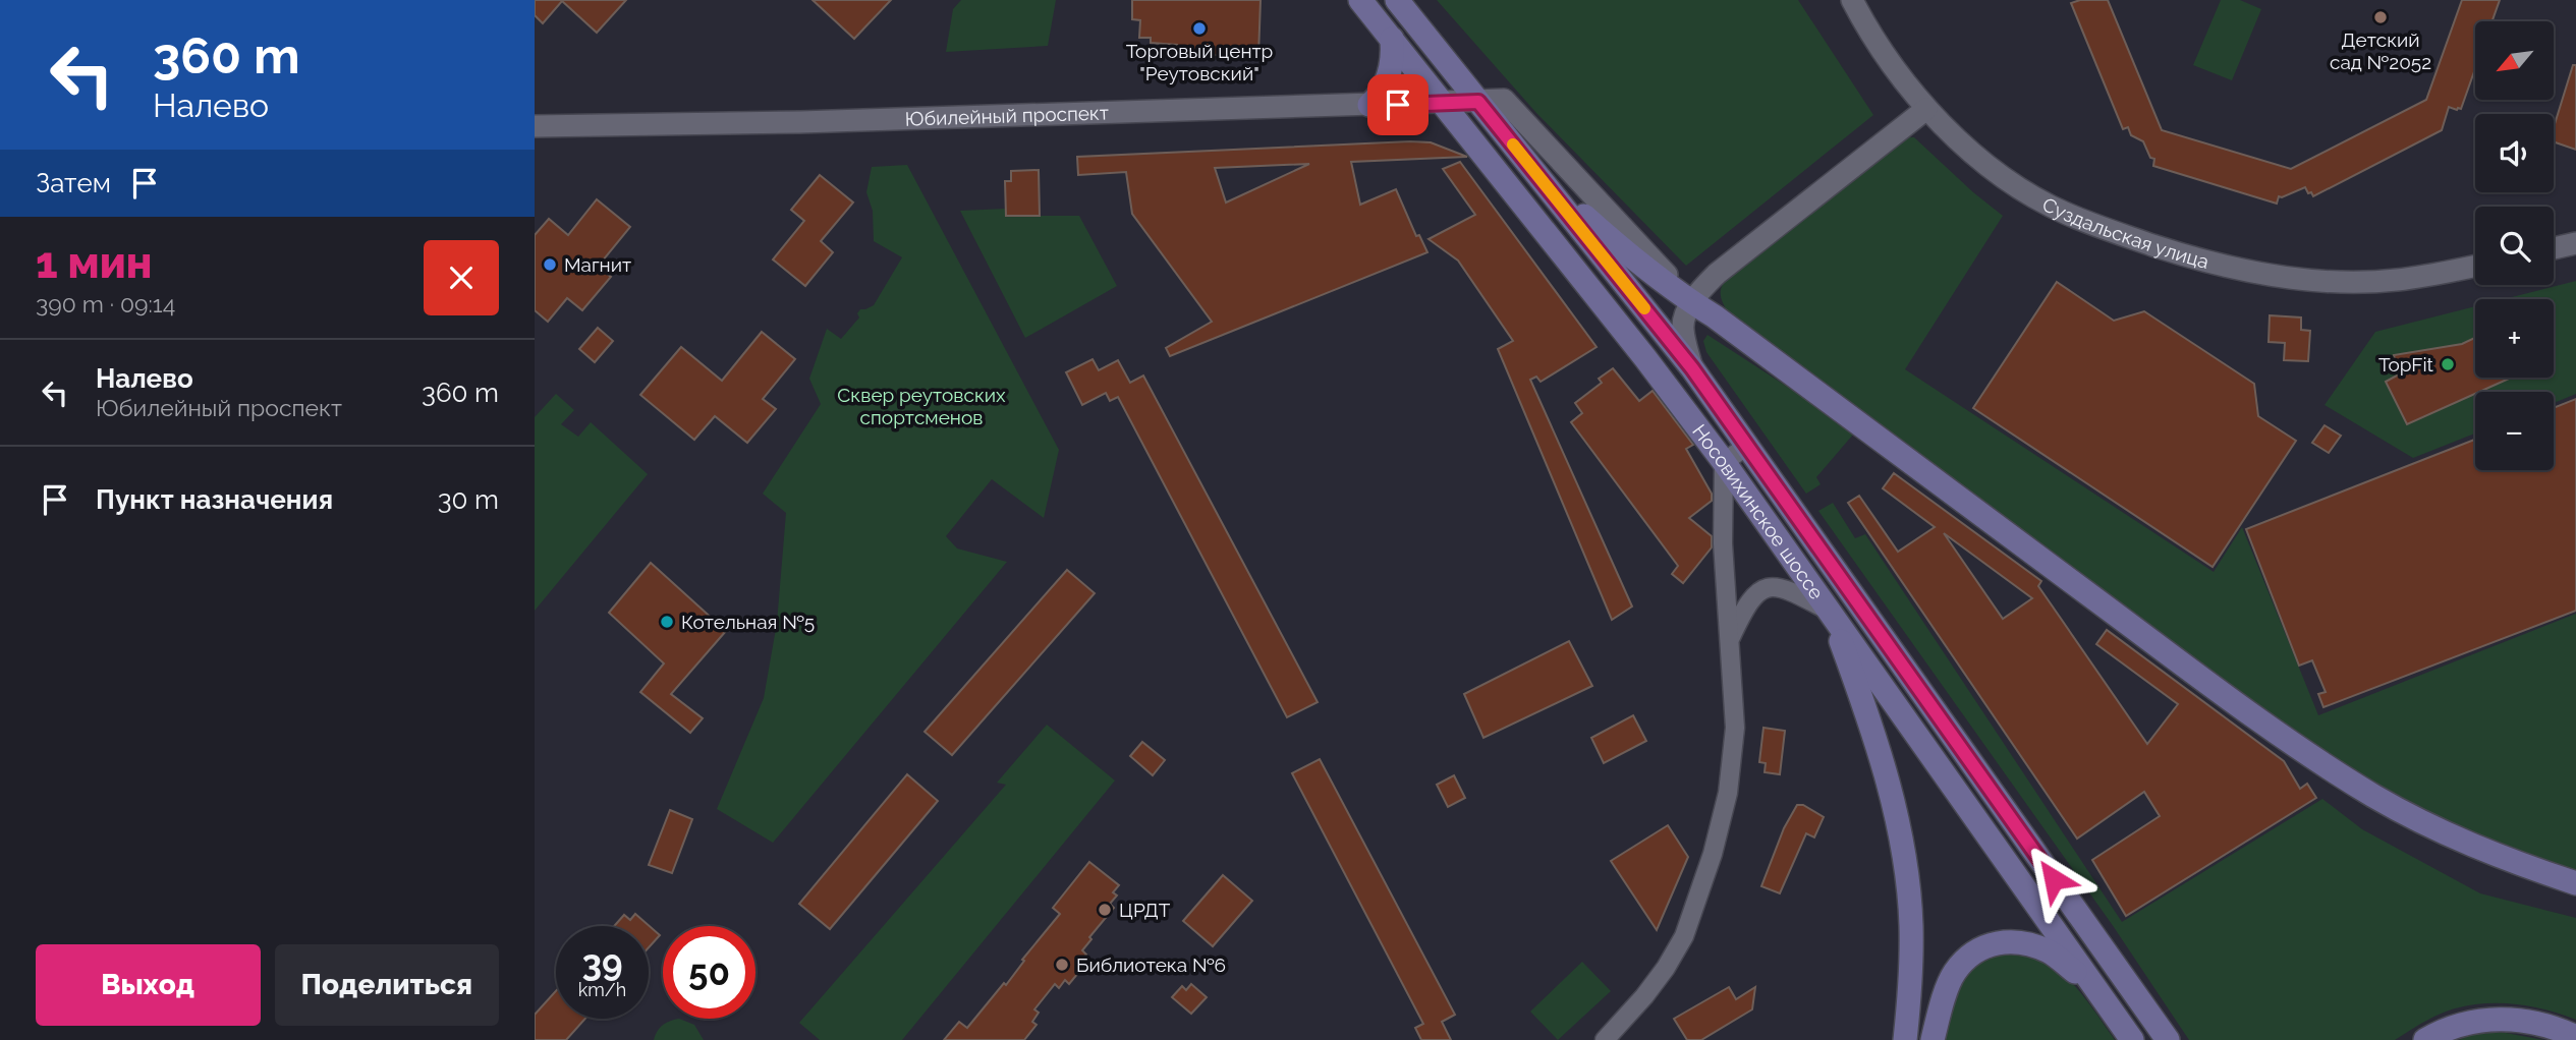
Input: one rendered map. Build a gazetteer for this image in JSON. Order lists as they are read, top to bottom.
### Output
{
  "streets": {
    "main road": ["Носовихинское шоссе"],
    "street": ["Юбилейный проспект", "Суздальская улица"]
  },
  "crossings": [
    ["Юбилейный проспект", "Носовихинское шоссе"]
  ],
  "parks": ["Сквер реутовских спортсменов"],
  "places": [
    "Детский сад №2052",
    "Торговый центр \"Реутовский\"",
    "Магнит",
    "TopFit",
    "Котельная №5",
    "ЦРДТ",
    "Библиотека №6"
  ],
  "north": "bottom left",
  "page": {
    "turn": ["360 m", "Налево"],
    "map_buttons": ["+", "−"],
    "then": "Затем",
    "heading": ["1 мин", "390 m · 09:14"],
    "list": [
      {
        "name": "Налево",
        "note": "Юбилейный проспект",
        "value": "360 m"
      },
      {
        "name": "Пункт назначения",
        "value": "30 m"
      }
    ],
    "speed": "39 km/h",
    "limit": "50",
    "buttons": ["Выход", "Поделиться"]
  }
}
